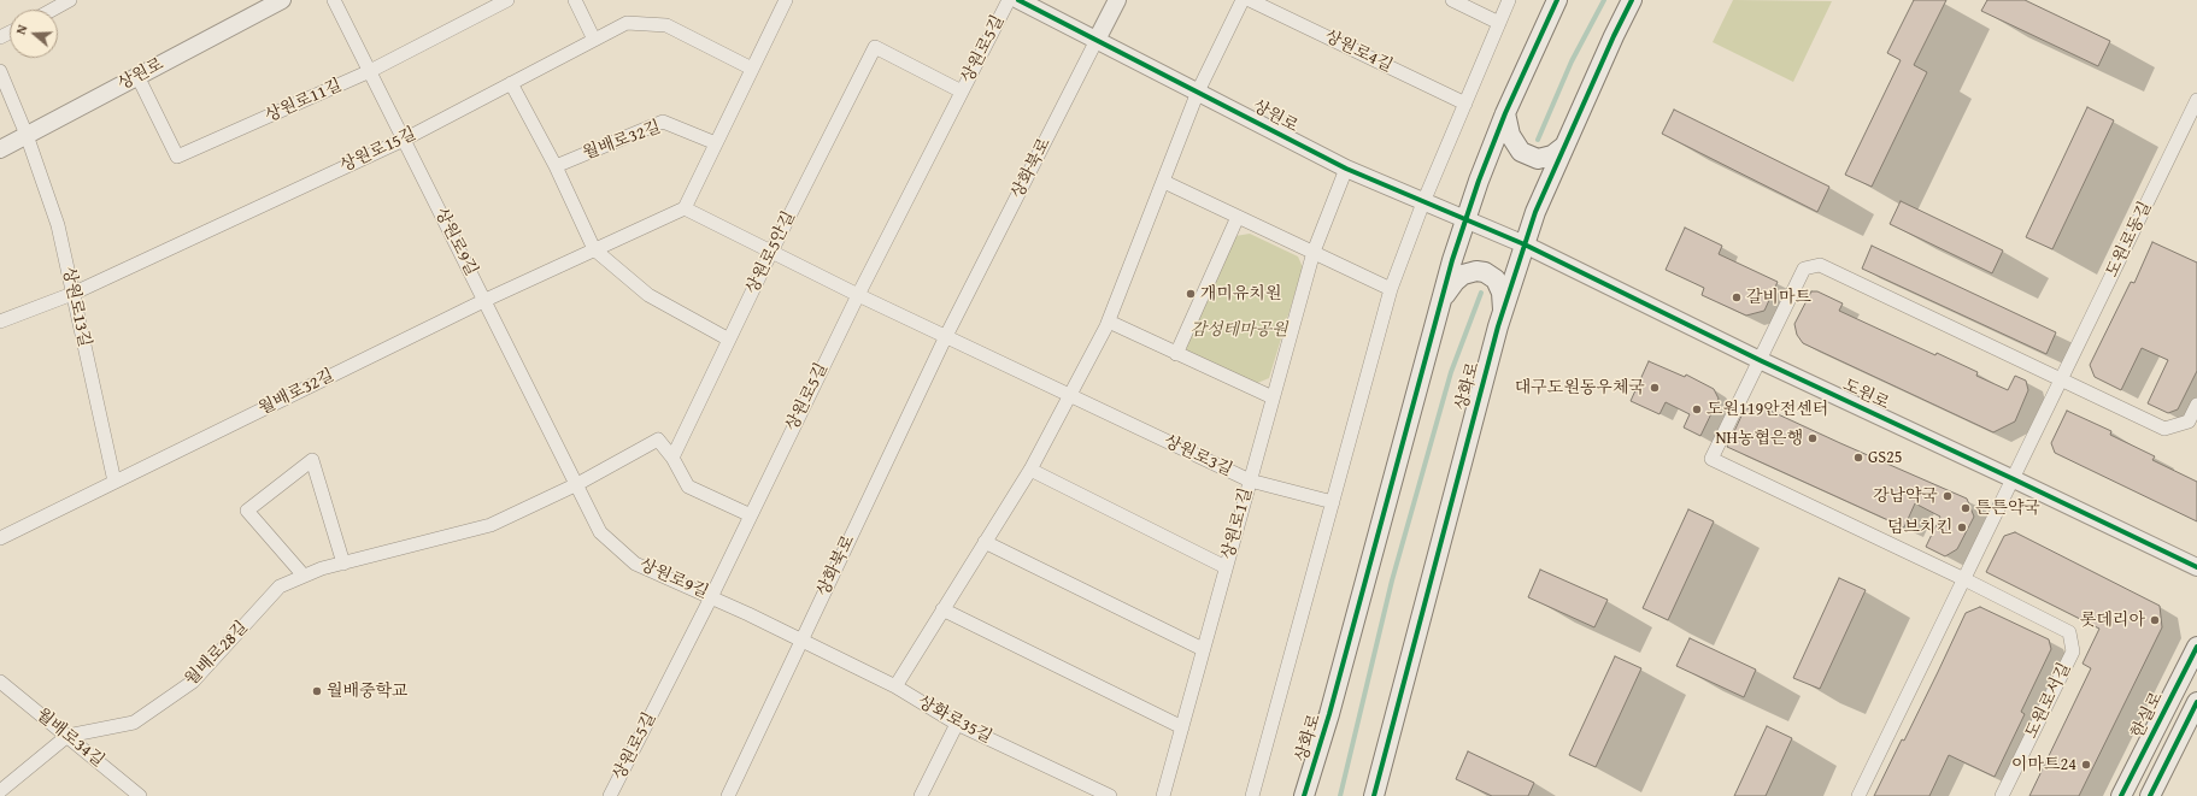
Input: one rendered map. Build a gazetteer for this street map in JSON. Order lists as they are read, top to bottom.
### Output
{
  "streets": {
    "main road": ["상화로", "한실로"],
    "street": [
      "상원로5길",
      "상원로4길",
      "상원로",
      "상원로11길",
      "월배로32길",
      "상원로15길",
      "상화북로",
      "도원로동길",
      "상원로9길",
      "상원로5안길",
      "상원로13길",
      "도원로",
      "상원로3길",
      "상원로1길",
      "월배로28길",
      "도원로서길",
      "상화로35길",
      "월배로34길"
    ]
  },
  "crossings": [
    ["상원로5길", "상원로9길"],
    ["상원로5길", "상원로5안길"],
    ["상원로", "상원로11길"],
    ["상원로", "상화북로"],
    ["상원로", "상원로13길"],
    ["상원로", "상화로"],
    ["상원로", "도원로"],
    ["상원로", "상원로1길"],
    ["상원로11길", "상원로9길"],
    ["월배로32길", "상원로9길"],
    ["월배로32길", "상원로13길"],
    ["상원로15길", "상원로9길"],
    ["상원로15길", "상원로13길"],
    ["상화북로", "상원로9길"],
    ["상화북로", "상화로35길"],
    ["도원로동길", "도원로"],
    ["상원로9길", "월배로28길"],
    ["상원로9길", "상화로35길"],
    ["상화로", "도원로"],
    ["상원로3길", "상원로1길"],
    ["월배로28길", "월배로34길"]
  ],
  "parks": ["감성테마공원"],
  "places": [
    "개미유치원",
    "갈비마트",
    "대구도원동우체국",
    "도원119안전센터",
    "NH농협은행",
    "GS25",
    "강남약국",
    "튼튼약국",
    "덤브치킨",
    "롯데리아",
    "월배중학교",
    "이마트24"
  ],
  "north": "left"
}
